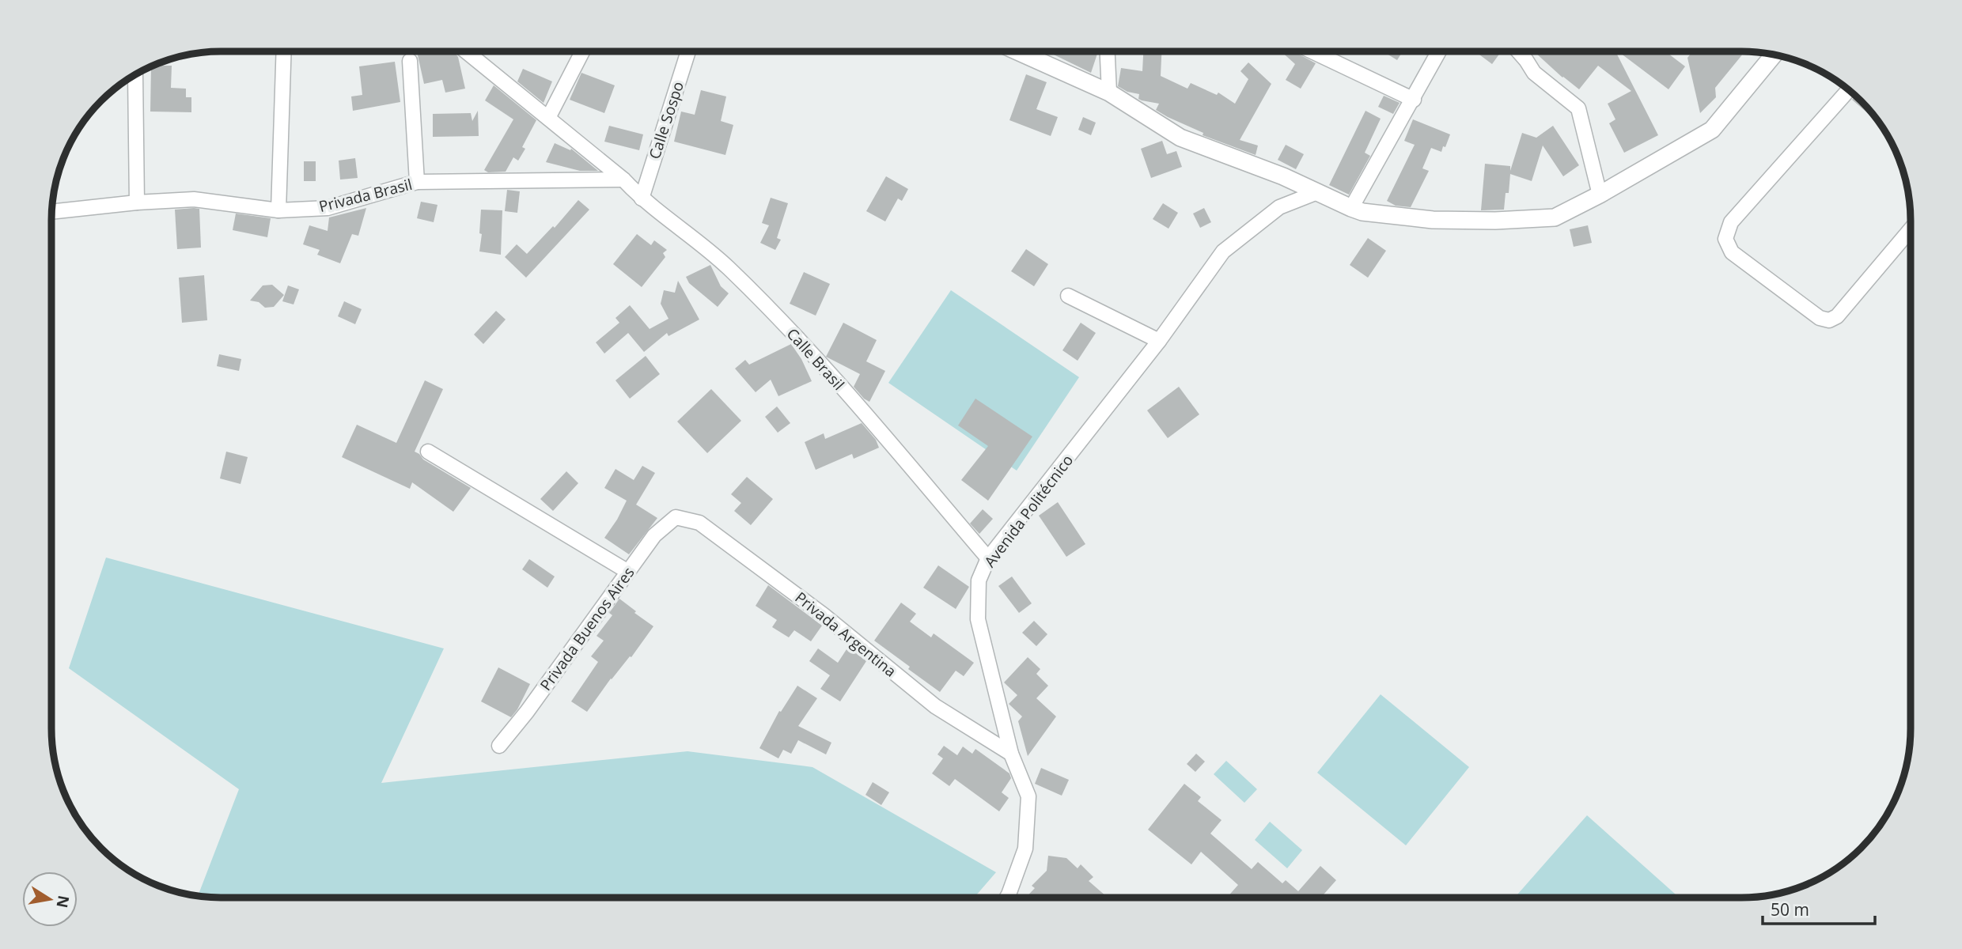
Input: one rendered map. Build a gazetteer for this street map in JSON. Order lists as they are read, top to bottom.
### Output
{
  "streets": {
    "street": [
      "Calle Sospo",
      "Privada Brasil",
      "Calle Brasil",
      "Avenida Politécnico",
      "Privada Buenos Aires",
      "Privada Argentina"
    ]
  },
  "crossings": [
    ["Calle Sospo", "Calle Brasil"],
    ["Privada Brasil", "Calle Brasil"],
    ["Calle Brasil", "Avenida Politécnico"],
    ["Avenida Politécnico", "Privada Argentina"],
    ["Privada Buenos Aires", "Privada Argentina"]
  ],
  "scale_bar": "50 m",
  "north": "right"
}
